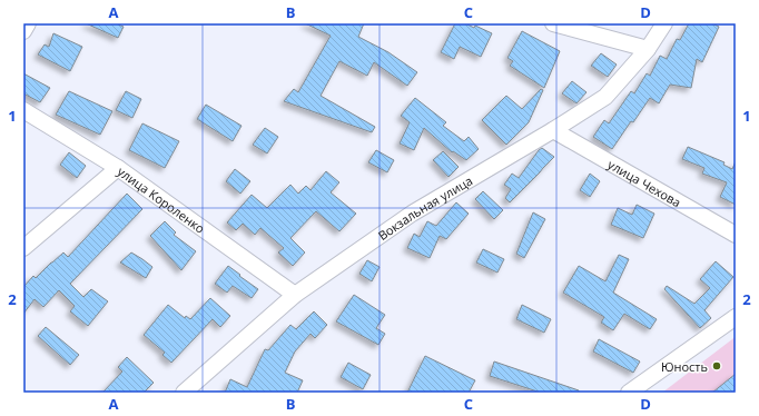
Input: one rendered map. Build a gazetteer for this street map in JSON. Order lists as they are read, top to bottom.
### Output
{
  "streets": {
    "street": ["улица Чехова", "улица Короленко", "Вокзальная улица"]
  },
  "crossings": [
    ["улица Чехова", "Вокзальная улица"],
    ["улица Короленко", "Вокзальная улица"]
  ],
  "places": ["Юность"],
  "grid": {
    "columns": [
      "A",
      "B",
      "C",
      "D"
    ],
    "rows": ["1", "2"]
  }
}
